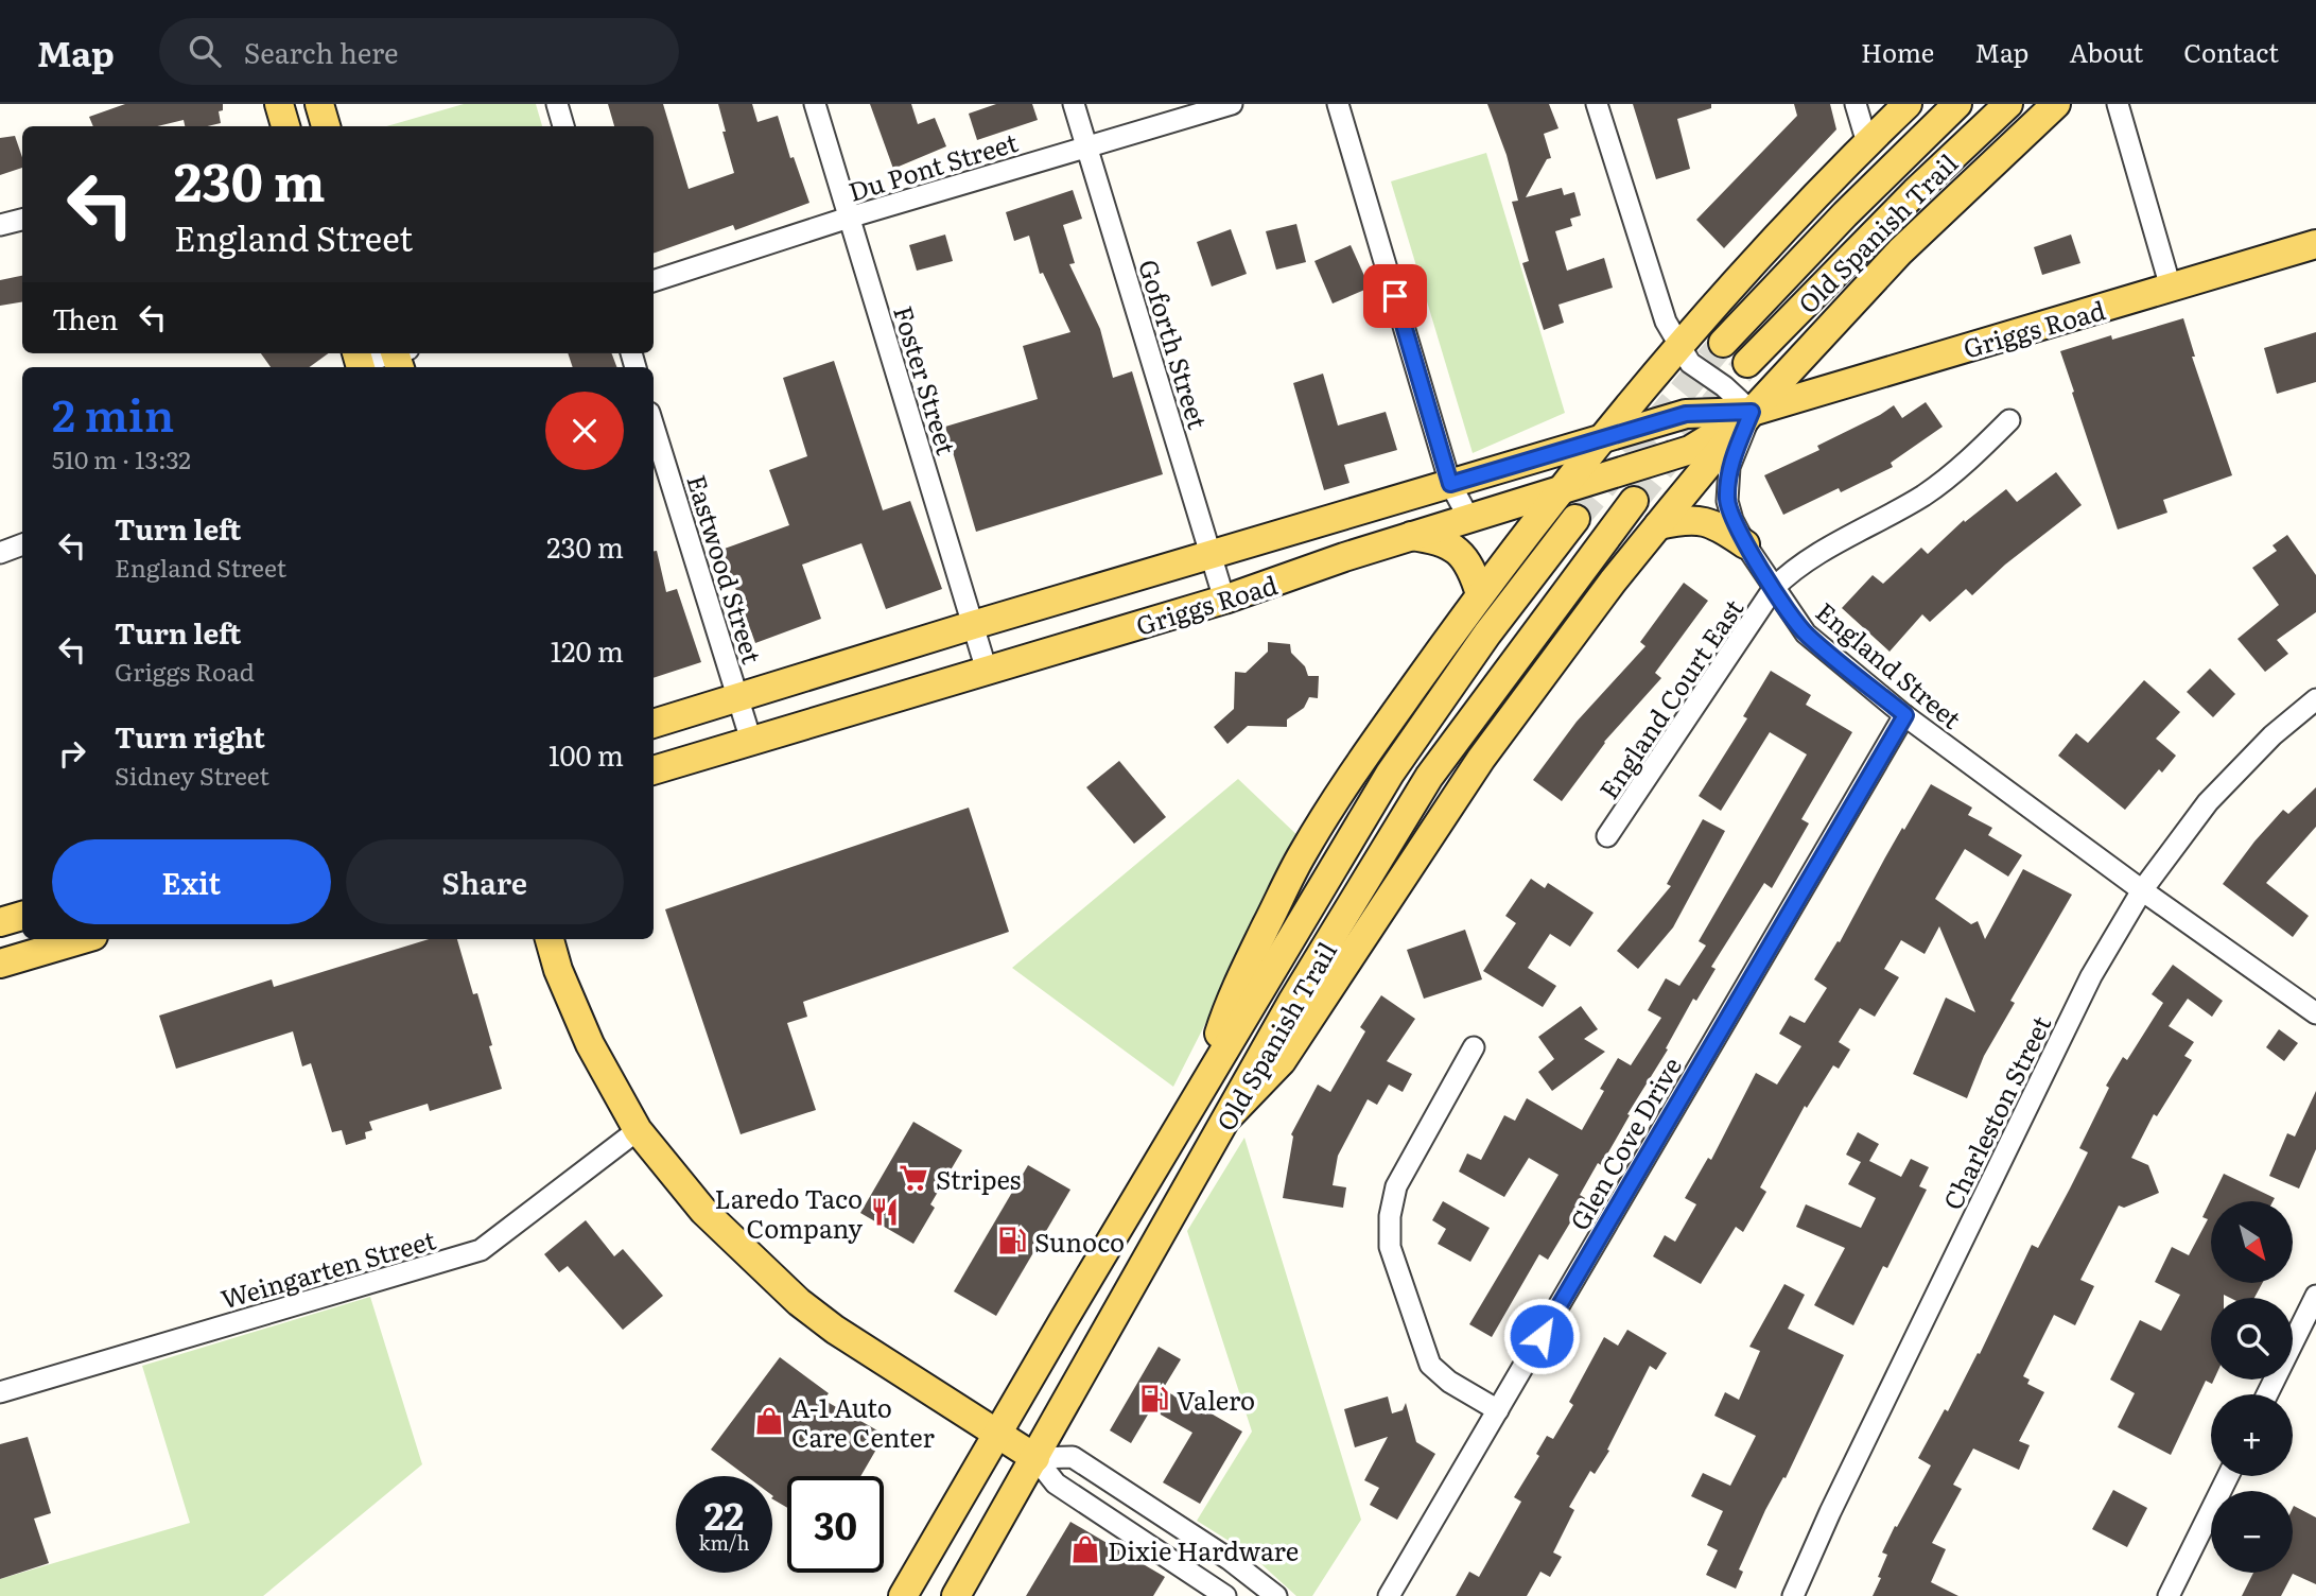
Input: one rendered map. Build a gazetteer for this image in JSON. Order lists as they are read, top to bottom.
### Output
{
  "streets": {
    "main road": ["Old Spanish Trail", "Griggs Road"],
    "street": [
      "Du Pont Street",
      "Goforth Street",
      "Foster Street",
      "Eastwood Street",
      "England Street",
      "England Court East",
      "Charleston Street",
      "Glen Cove Drive",
      "Weingarten Street"
    ]
  },
  "crossings": [
    ["Du Pont Street", "Goforth Street"],
    ["Du Pont Street", "Foster Street"],
    ["Griggs Road", "Goforth Street"],
    ["Griggs Road", "Foster Street"],
    ["Griggs Road", "Eastwood Street"],
    ["Griggs Road", "England Street"],
    ["England Street", "England Court East"],
    ["England Street", "Charleston Street"],
    ["England Street", "Glen Cove Drive"]
  ],
  "places": {
    "supermarket": ["Stripes"],
    "restaurant": ["Laredo Taco Company"],
    "fuel station": ["Sunoco", "Valero"],
    "shop": ["A-1 Auto Care Center", "Dixie Hardware"]
  },
  "north": "bottom right",
  "page": {
    "header": "Map",
    "search": "Search here",
    "nav": [
      "Home",
      "Map",
      "About",
      "Contact"
    ],
    "turn": ["230 m", "England Street"],
    "then": "Then",
    "heading": ["2 min", "510 m · 13:32"],
    "list": [
      {
        "name": "Turn left",
        "note": "England Street",
        "value": "230 m"
      },
      {
        "name": "Turn left",
        "note": "Griggs Road",
        "value": "120 m"
      },
      {
        "name": "Turn right",
        "note": "Sidney Street",
        "value": "100 m"
      }
    ],
    "buttons": ["Exit", "Share"],
    "map_buttons": ["+", "−"],
    "speed": "22 km/h",
    "limit": "30"
  }
}
